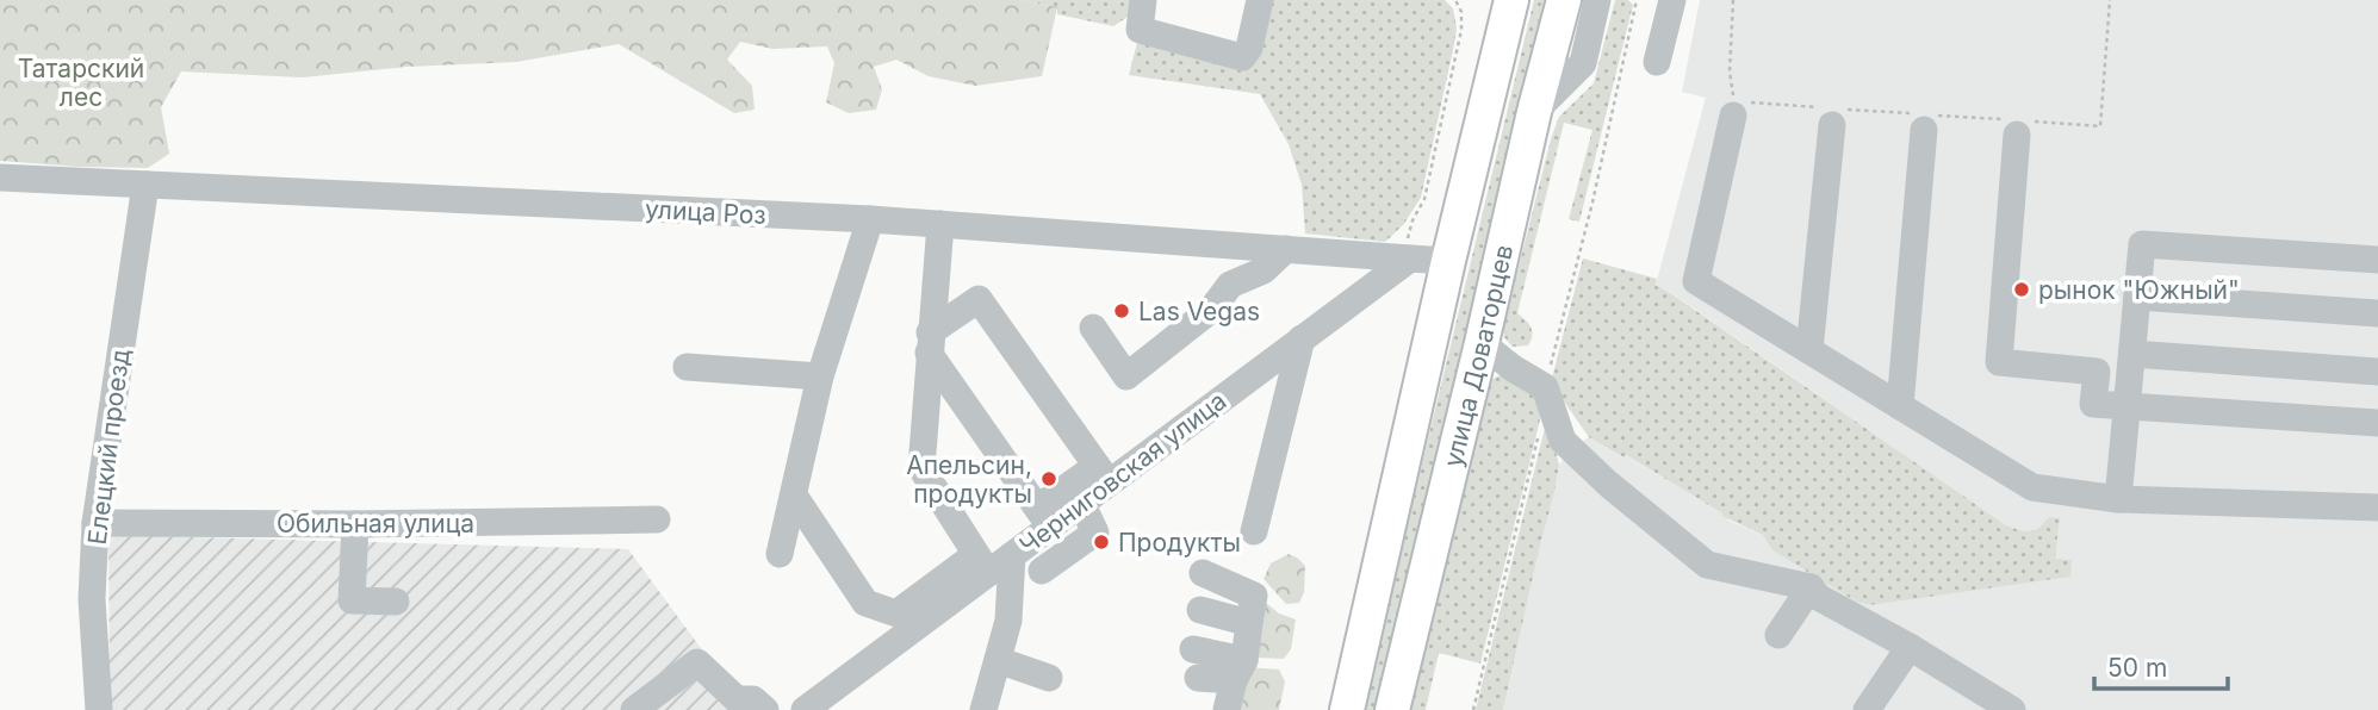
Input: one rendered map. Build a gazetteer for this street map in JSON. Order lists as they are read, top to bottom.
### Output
{
  "streets": {
    "main road": ["улица Доваторцев"],
    "street": [
      "улица Роз",
      "Елецкий проезд",
      "Черниговская улица",
      "Обильная улица"
    ]
  },
  "crossings": [
    ["улица Роз", "Елецкий проезд"],
    ["улица Роз", "Черниговская улица"],
    ["Елецкий проезд", "Обильная улица"]
  ],
  "parks": ["Татарский лес"],
  "places": [
    "рынок \"Южный\"",
    "Las Vegas",
    "Апельсин, продукты",
    "Продукты"
  ],
  "scale_bar": "50 m"
}
